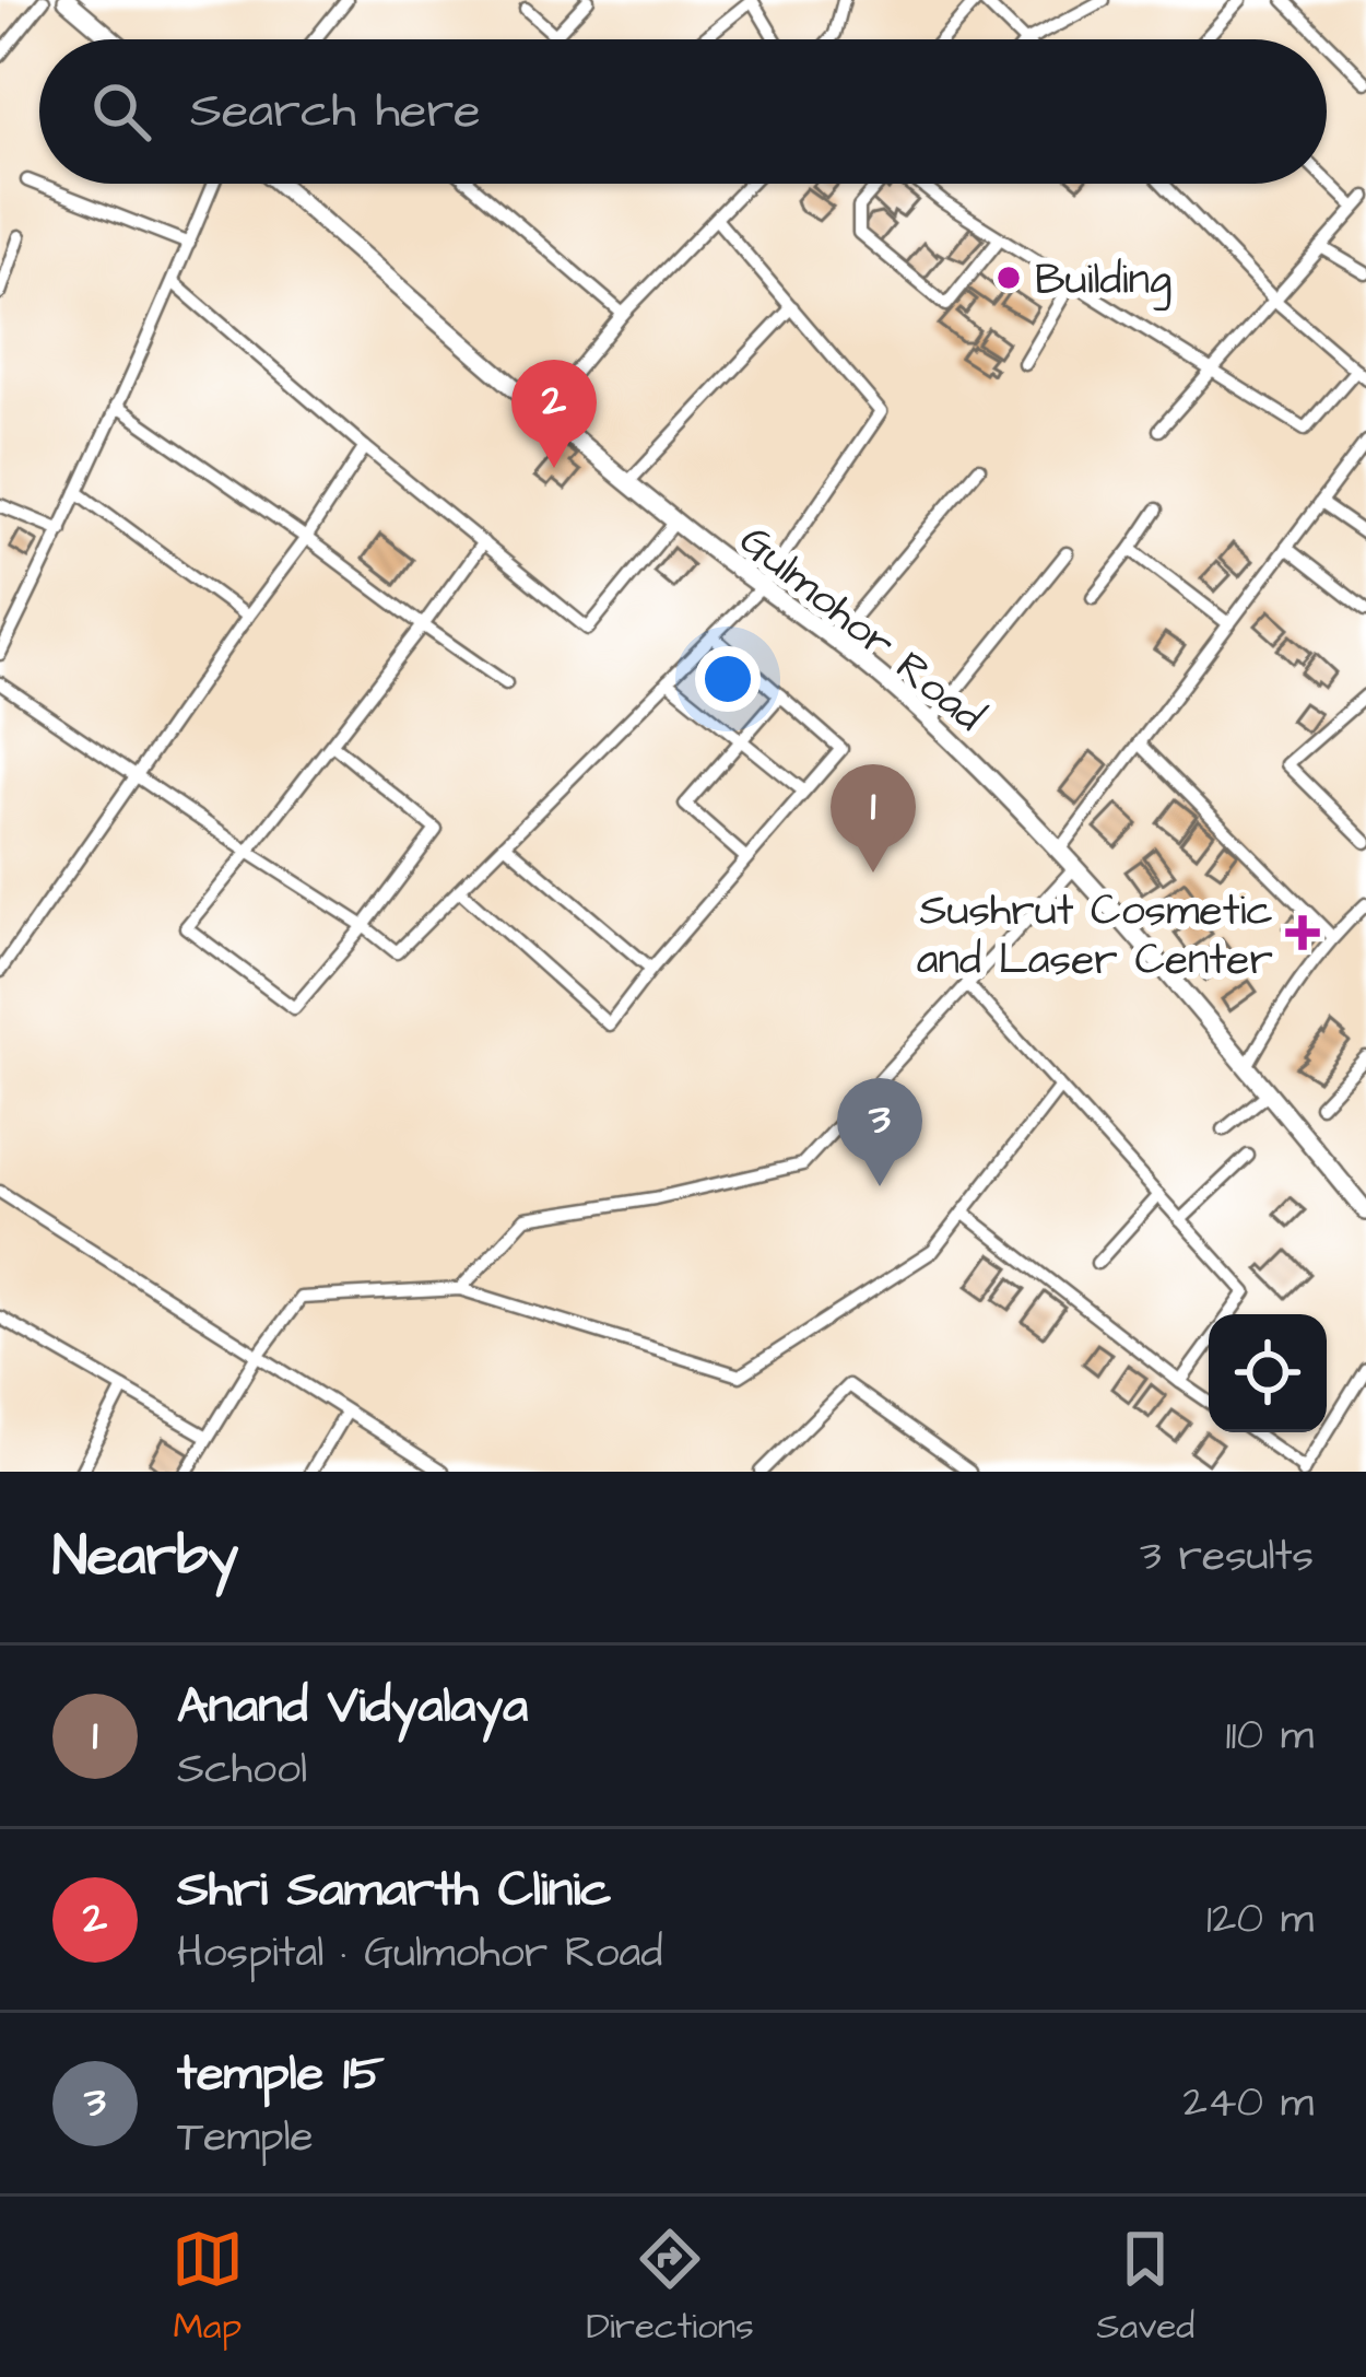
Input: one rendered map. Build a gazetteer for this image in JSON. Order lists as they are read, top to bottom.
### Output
{
  "streets": {
    "street": ["Gulmohor Road"]
  },
  "places": {
    "other": ["Building"],
    "health": ["Sushrut Cosmetic and Laser Center"]
  },
  "page": {
    "search": "Search here",
    "pins": ["2", "1", "3"],
    "heading": ["Nearby", "3 results"],
    "list": [
      {
        "mark": "1",
        "name": "Anand Vidyalaya",
        "note": "School",
        "value": "110 m"
      },
      {
        "mark": "2",
        "name": "Shri Samarth Clinic",
        "note": "Hospital · Gulmohor Road",
        "value": "120 m"
      },
      {
        "mark": "3",
        "name": "temple 15",
        "note": "Temple",
        "value": "240 m"
      }
    ],
    "nav": ["Map", "Directions", "Saved"]
  }
}
